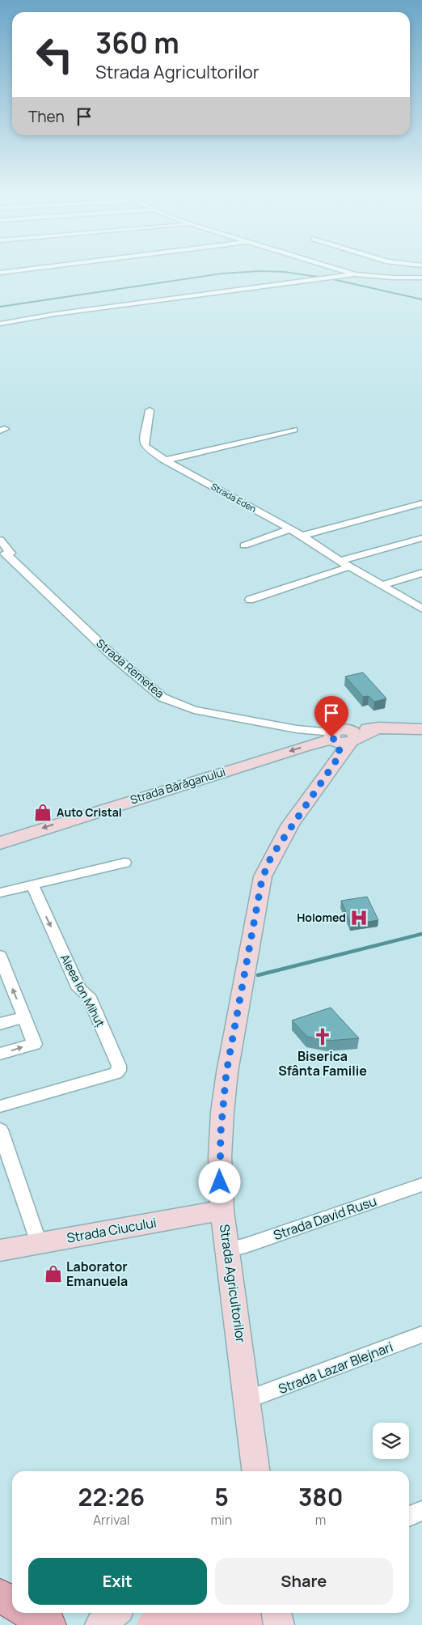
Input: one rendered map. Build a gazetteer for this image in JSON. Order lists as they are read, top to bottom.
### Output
{
  "streets": {
    "street": [
      "Strada Eden",
      "Strada Remetea",
      "Strada Bărăganului",
      "Aleea Ion Mihuț",
      "Strada David Rusu",
      "Strada Ciucului",
      "Strada Agricultorilor",
      "Strada Lazar Blejnari"
    ]
  },
  "crossings": [
    ["Strada Remetea", "Strada Bărăganului"],
    ["Strada Remetea", "Strada Agricultorilor"],
    ["Strada Bărăganului", "Strada Agricultorilor"],
    ["Strada David Rusu", "Strada Agricultorilor"],
    ["Strada Ciucului", "Strada Agricultorilor"],
    ["Strada Agricultorilor", "Strada Lazar Blejnari"]
  ],
  "places": {
    "shop": ["Auto Cristal", "Laborator Emanuela"],
    "hospital": ["Holomed"],
    "church": ["Biserica Sfânta Familie"]
  },
  "page": {
    "turn": ["360 m", "Strada Agricultorilor"],
    "then": "Then",
    "eta": [
      "22:26",
      "Arrival",
      "5",
      "min",
      "380",
      "m"
    ],
    "buttons": ["Exit", "Share"]
  }
}
